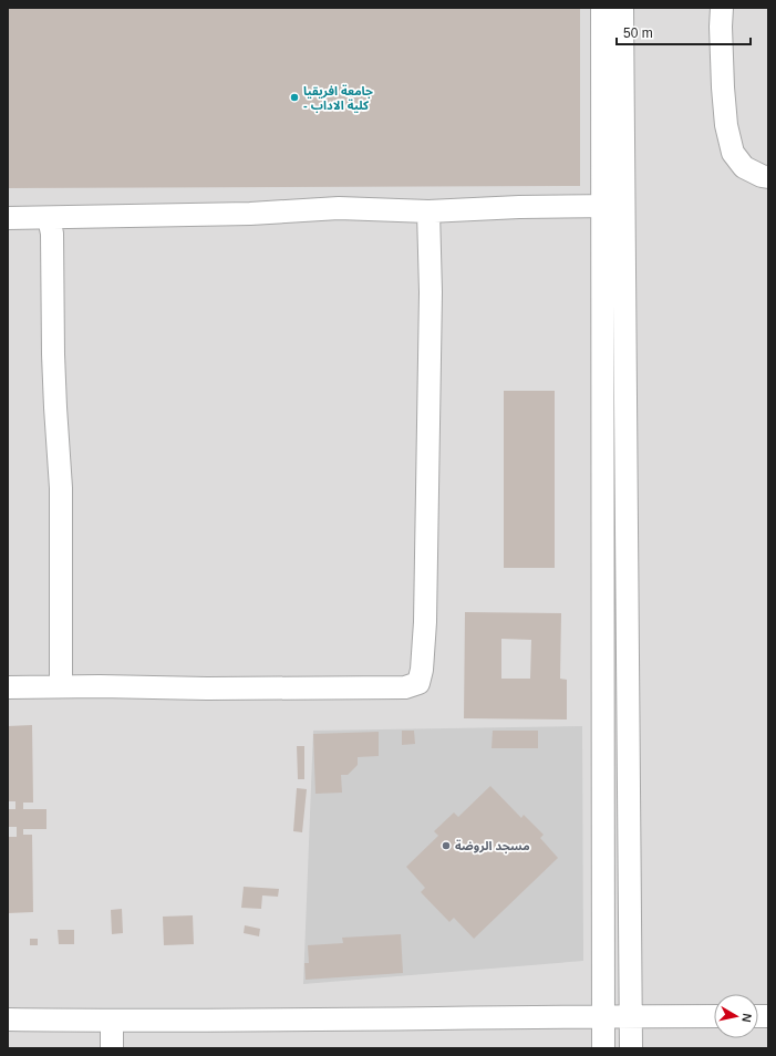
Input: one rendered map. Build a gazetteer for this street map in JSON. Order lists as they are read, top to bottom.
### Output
{
  "places": ["جامعة افريقيا - كلية الاداب", "مسجد الروضة"],
  "scale_bar": "50 m",
  "north": "right"
}
